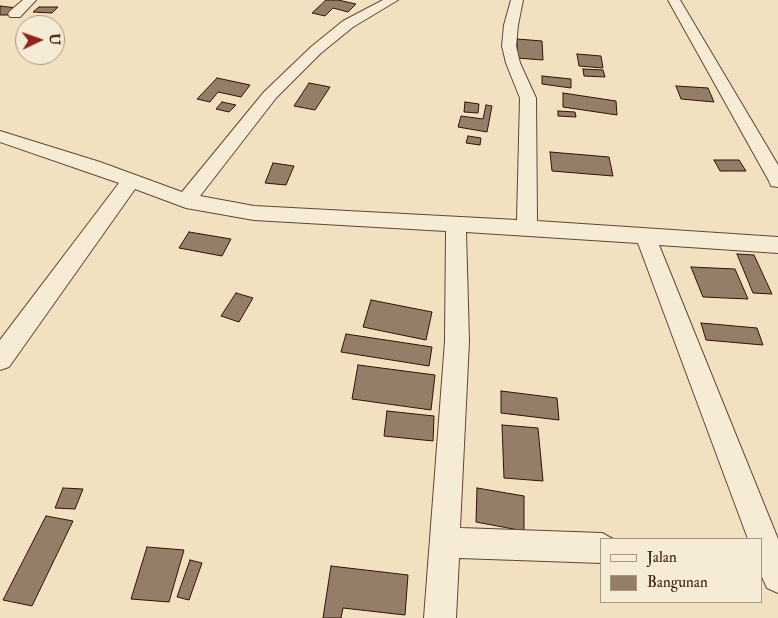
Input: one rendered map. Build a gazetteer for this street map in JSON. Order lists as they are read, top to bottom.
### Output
{
  "legend": ["Jalan", "Bangunan"],
  "north": "right"
}
